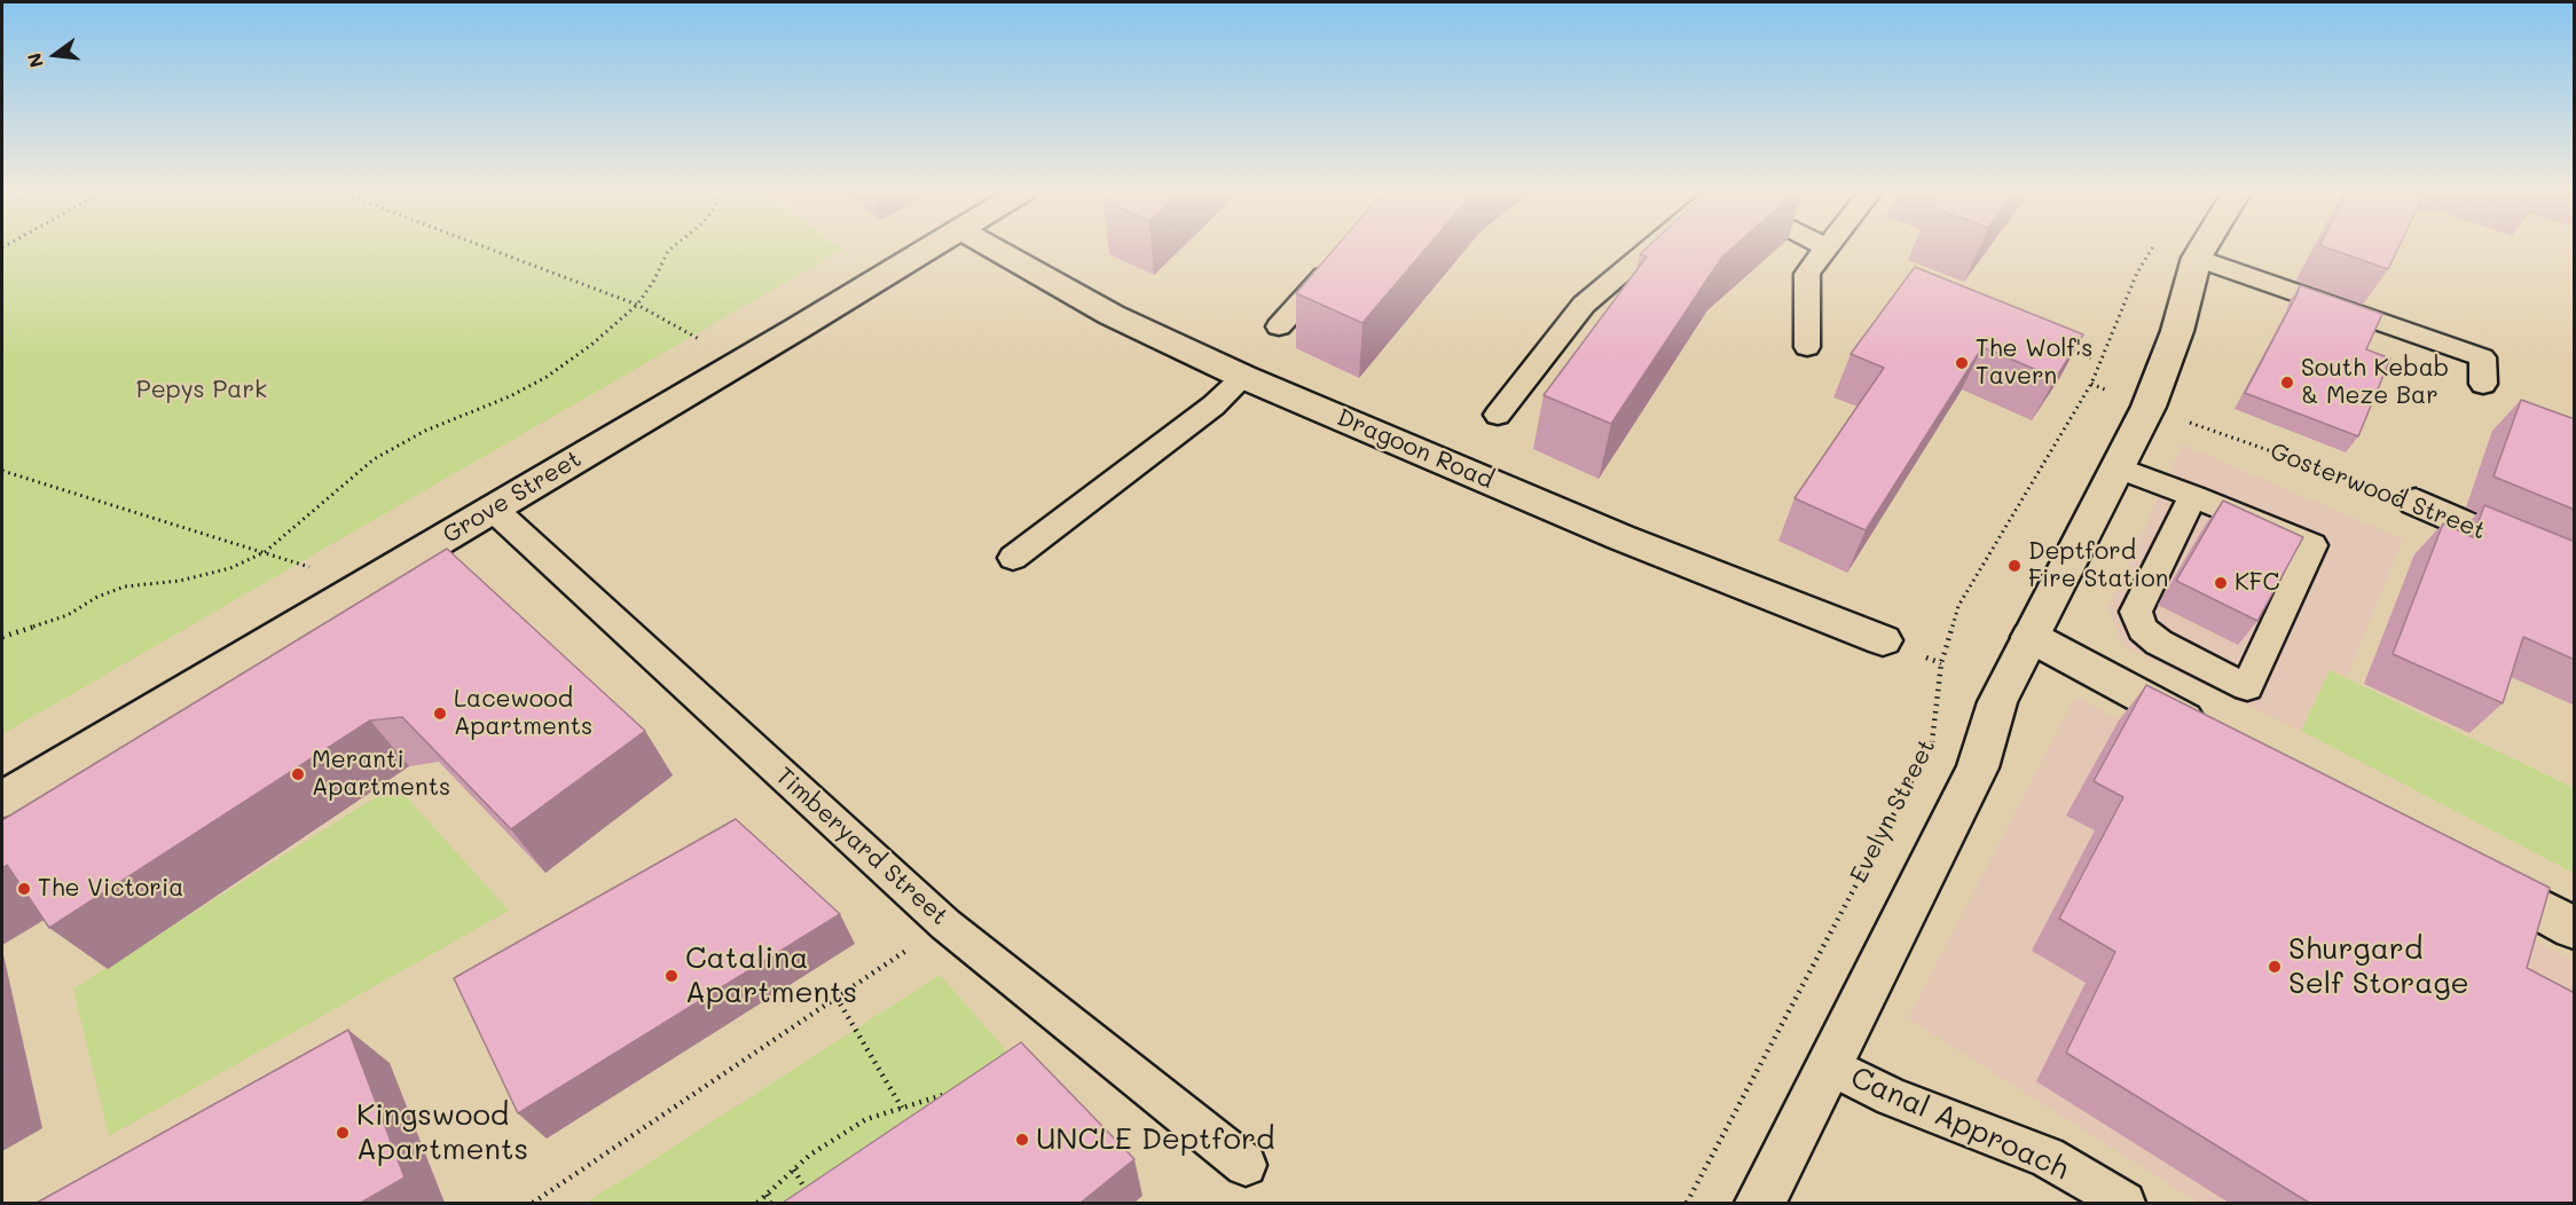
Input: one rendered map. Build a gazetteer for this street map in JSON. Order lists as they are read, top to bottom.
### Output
{
  "streets": {
    "main road": ["Dragoon Road", "Gosterwood Street", "Grove Street"],
    "lane": ["Timberyard Street", "Canal Approach"],
    "path": ["Evelyn Street"]
  },
  "crossings": [
    ["Grove Street", "Timberyard Street"]
  ],
  "parks": ["Pepys Park"],
  "places": [
    "The Wolf's Tavern",
    "South Kebab & Meze Bar",
    "Deptford Fire Station",
    "KFC",
    "Lacewood Apartments",
    "Meranti Apartments",
    "The Victoria",
    "Shurgard Self Storage",
    "Catalina Apartments",
    "Kingswood Apartments",
    "UNCLE Deptford"
  ],
  "north": "left"
}
